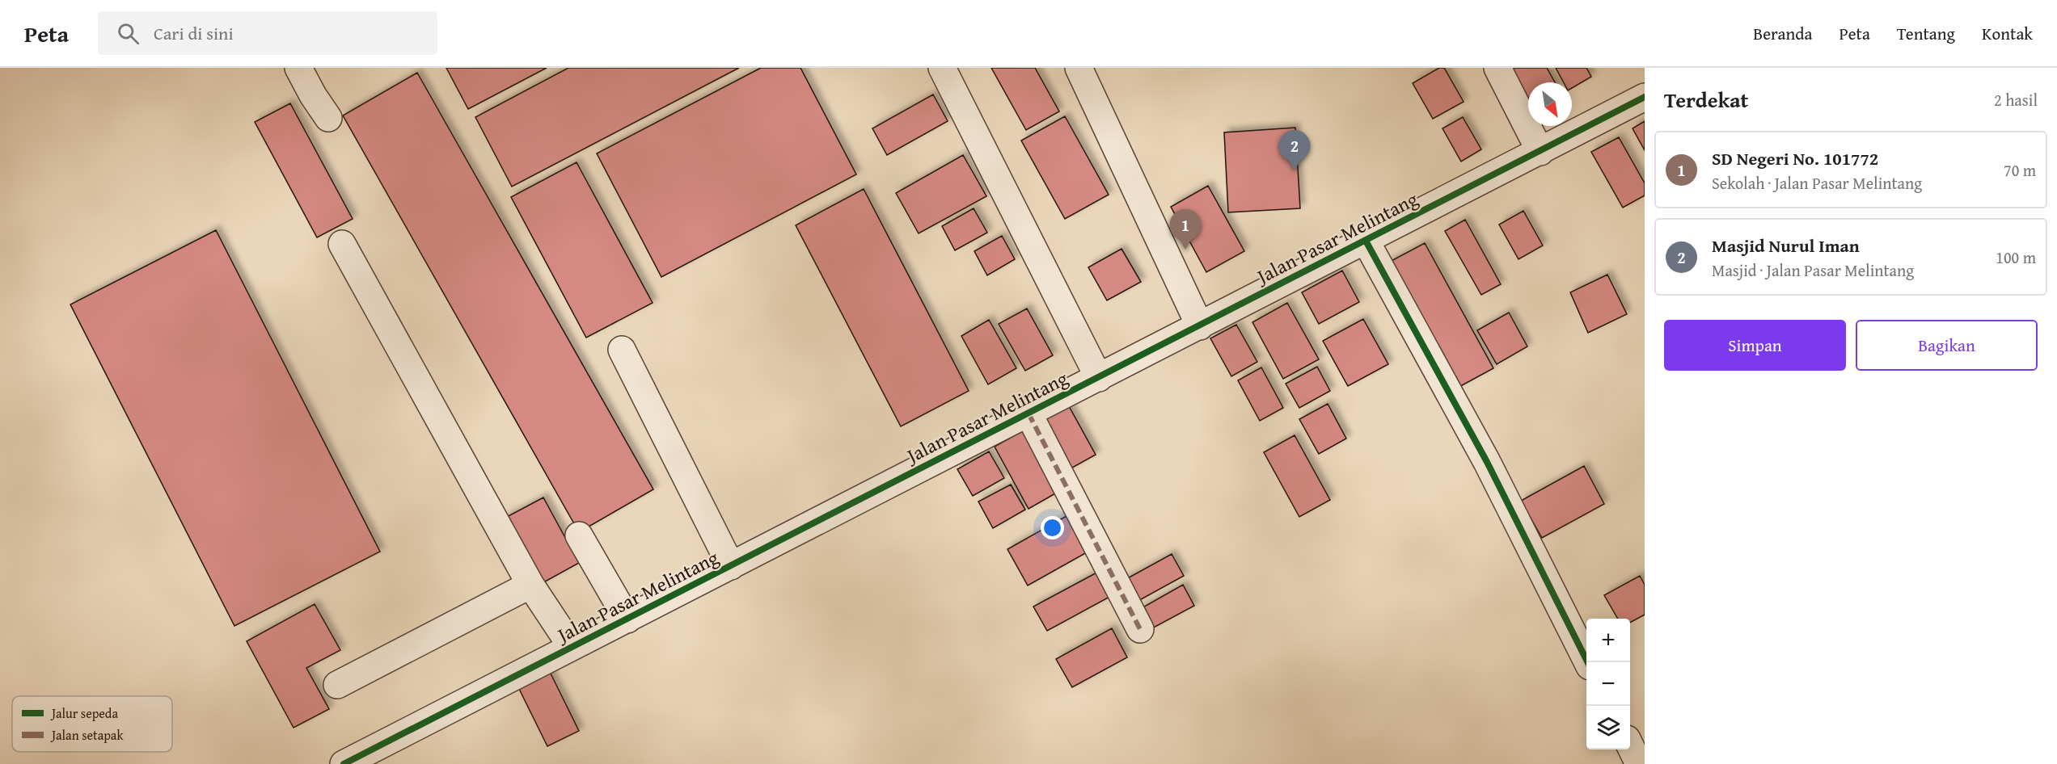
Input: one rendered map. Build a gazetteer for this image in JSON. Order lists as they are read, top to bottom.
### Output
{
  "streets": {
    "street": ["Jalan Pasar Melintang"]
  },
  "legend": ["Jalur sepeda", "Jalan setapak"],
  "north": "bottom right",
  "page": {
    "header": "Peta",
    "search": "Cari di sini",
    "nav": [
      "Beranda",
      "Peta",
      "Tentang",
      "Kontak"
    ],
    "heading": ["Terdekat", "2 hasil"],
    "pins": ["2", "1"],
    "list": [
      {
        "mark": "1",
        "name": "SD Negeri No. 101772",
        "note": "Sekolah · Jalan Pasar Melintang",
        "value": "70 m"
      },
      {
        "mark": "2",
        "name": "Masjid Nurul Iman",
        "note": "Masjid · Jalan Pasar Melintang",
        "value": "100 m"
      }
    ],
    "buttons": ["Simpan", "Bagikan"],
    "map_buttons": ["+", "−"]
  }
}
